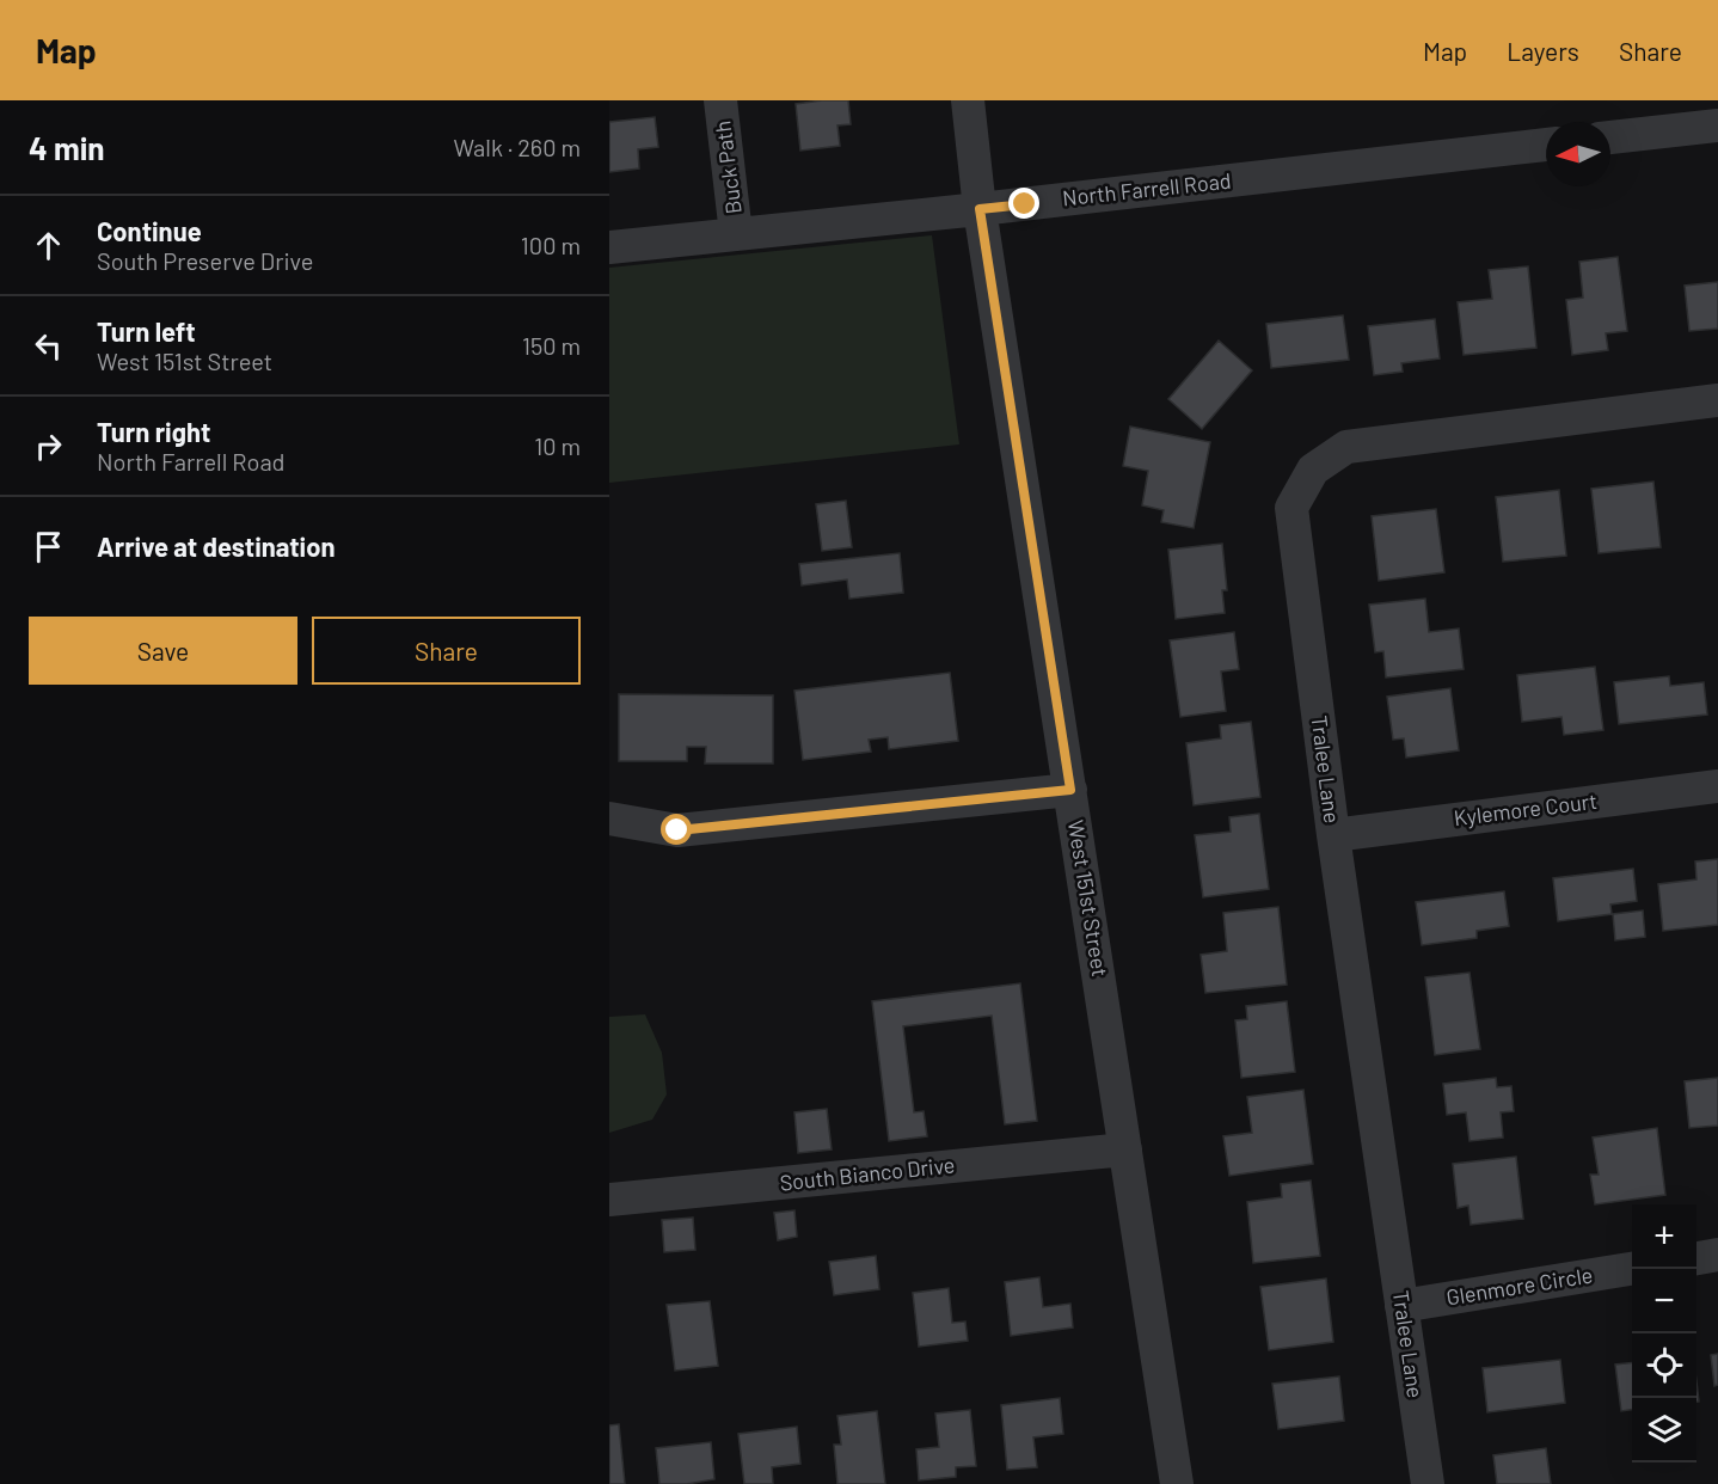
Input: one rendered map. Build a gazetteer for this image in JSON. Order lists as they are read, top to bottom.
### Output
{
  "streets": {
    "street": [
      "Buck Path",
      "North Farrell Road",
      "Tralee Lane",
      "Kylemore Court",
      "West 151st Street",
      "South Bianco Drive",
      "Glenmore Circle"
    ]
  },
  "crossings": [
    ["Buck Path", "North Farrell Road"],
    ["North Farrell Road", "West 151st Street"],
    ["Tralee Lane", "Kylemore Court"],
    ["Tralee Lane", "Glenmore Circle"],
    ["West 151st Street", "South Bianco Drive"]
  ],
  "north": "left",
  "page": {
    "header": "Map",
    "nav": ["Map", "Layers", "Share"],
    "heading": ["4 min", "Walk · 260 m"],
    "list": [
      ["Continue", "South Preserve Drive", "100 m"],
      ["Turn left", "West 151st Street", "150 m"],
      ["Turn right", "North Farrell Road", "10 m"],
      "Arrive at destination"
    ],
    "buttons": ["Save", "Share"],
    "map_buttons": ["+", "−"]
  }
}
